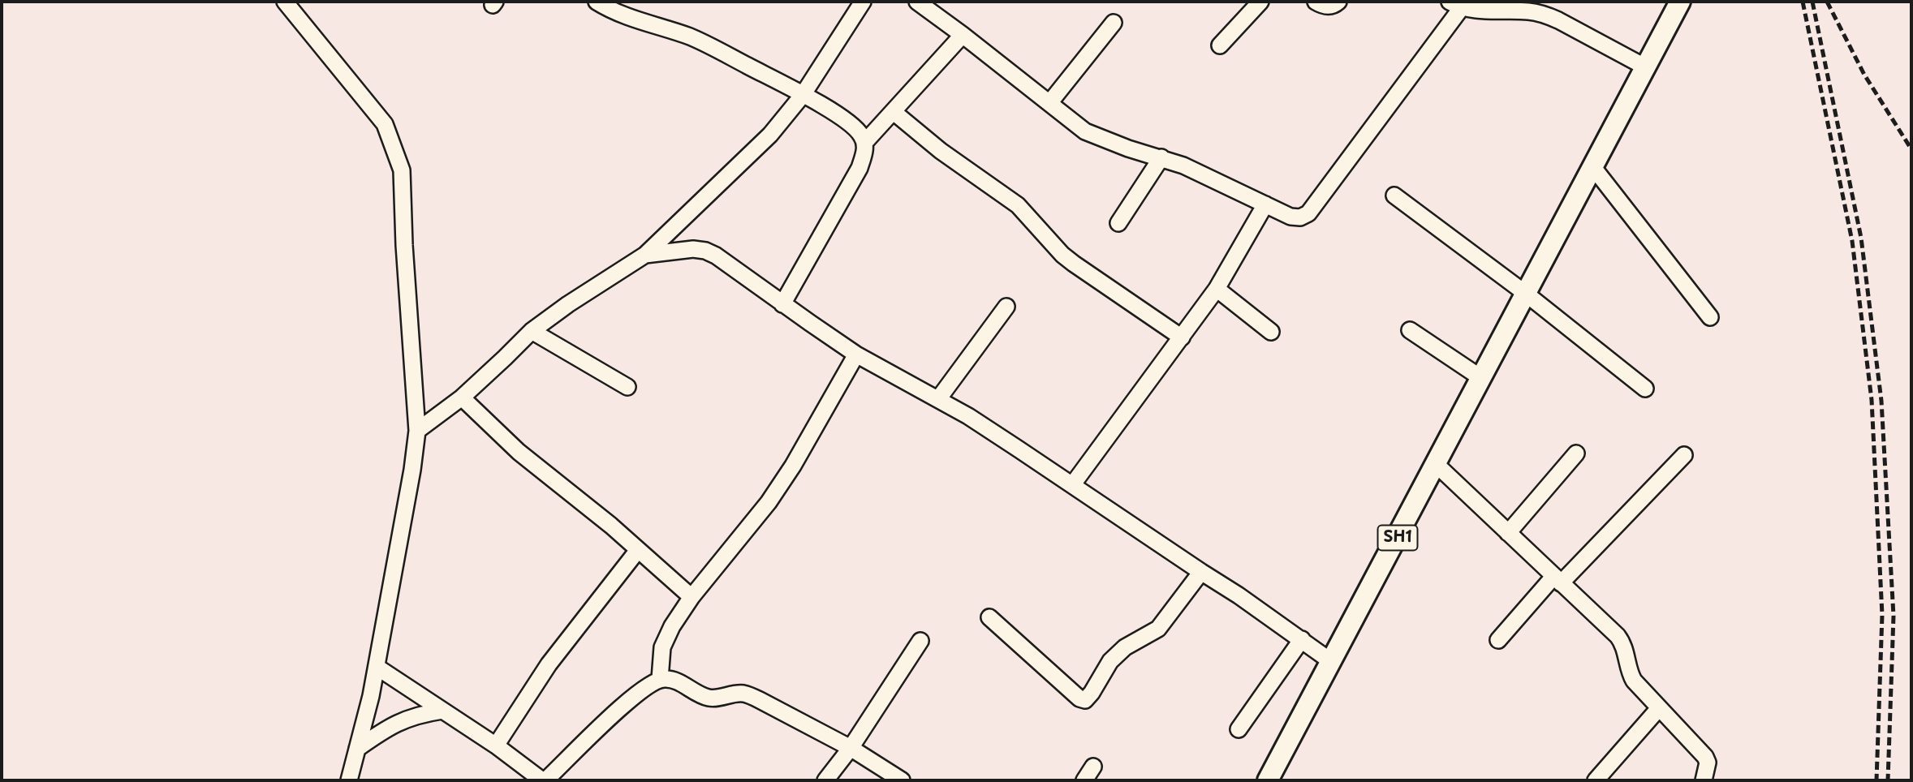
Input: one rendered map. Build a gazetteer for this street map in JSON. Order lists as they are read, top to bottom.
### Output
{
  "streets": {
    "main road": ["SH1"]
  }
}
